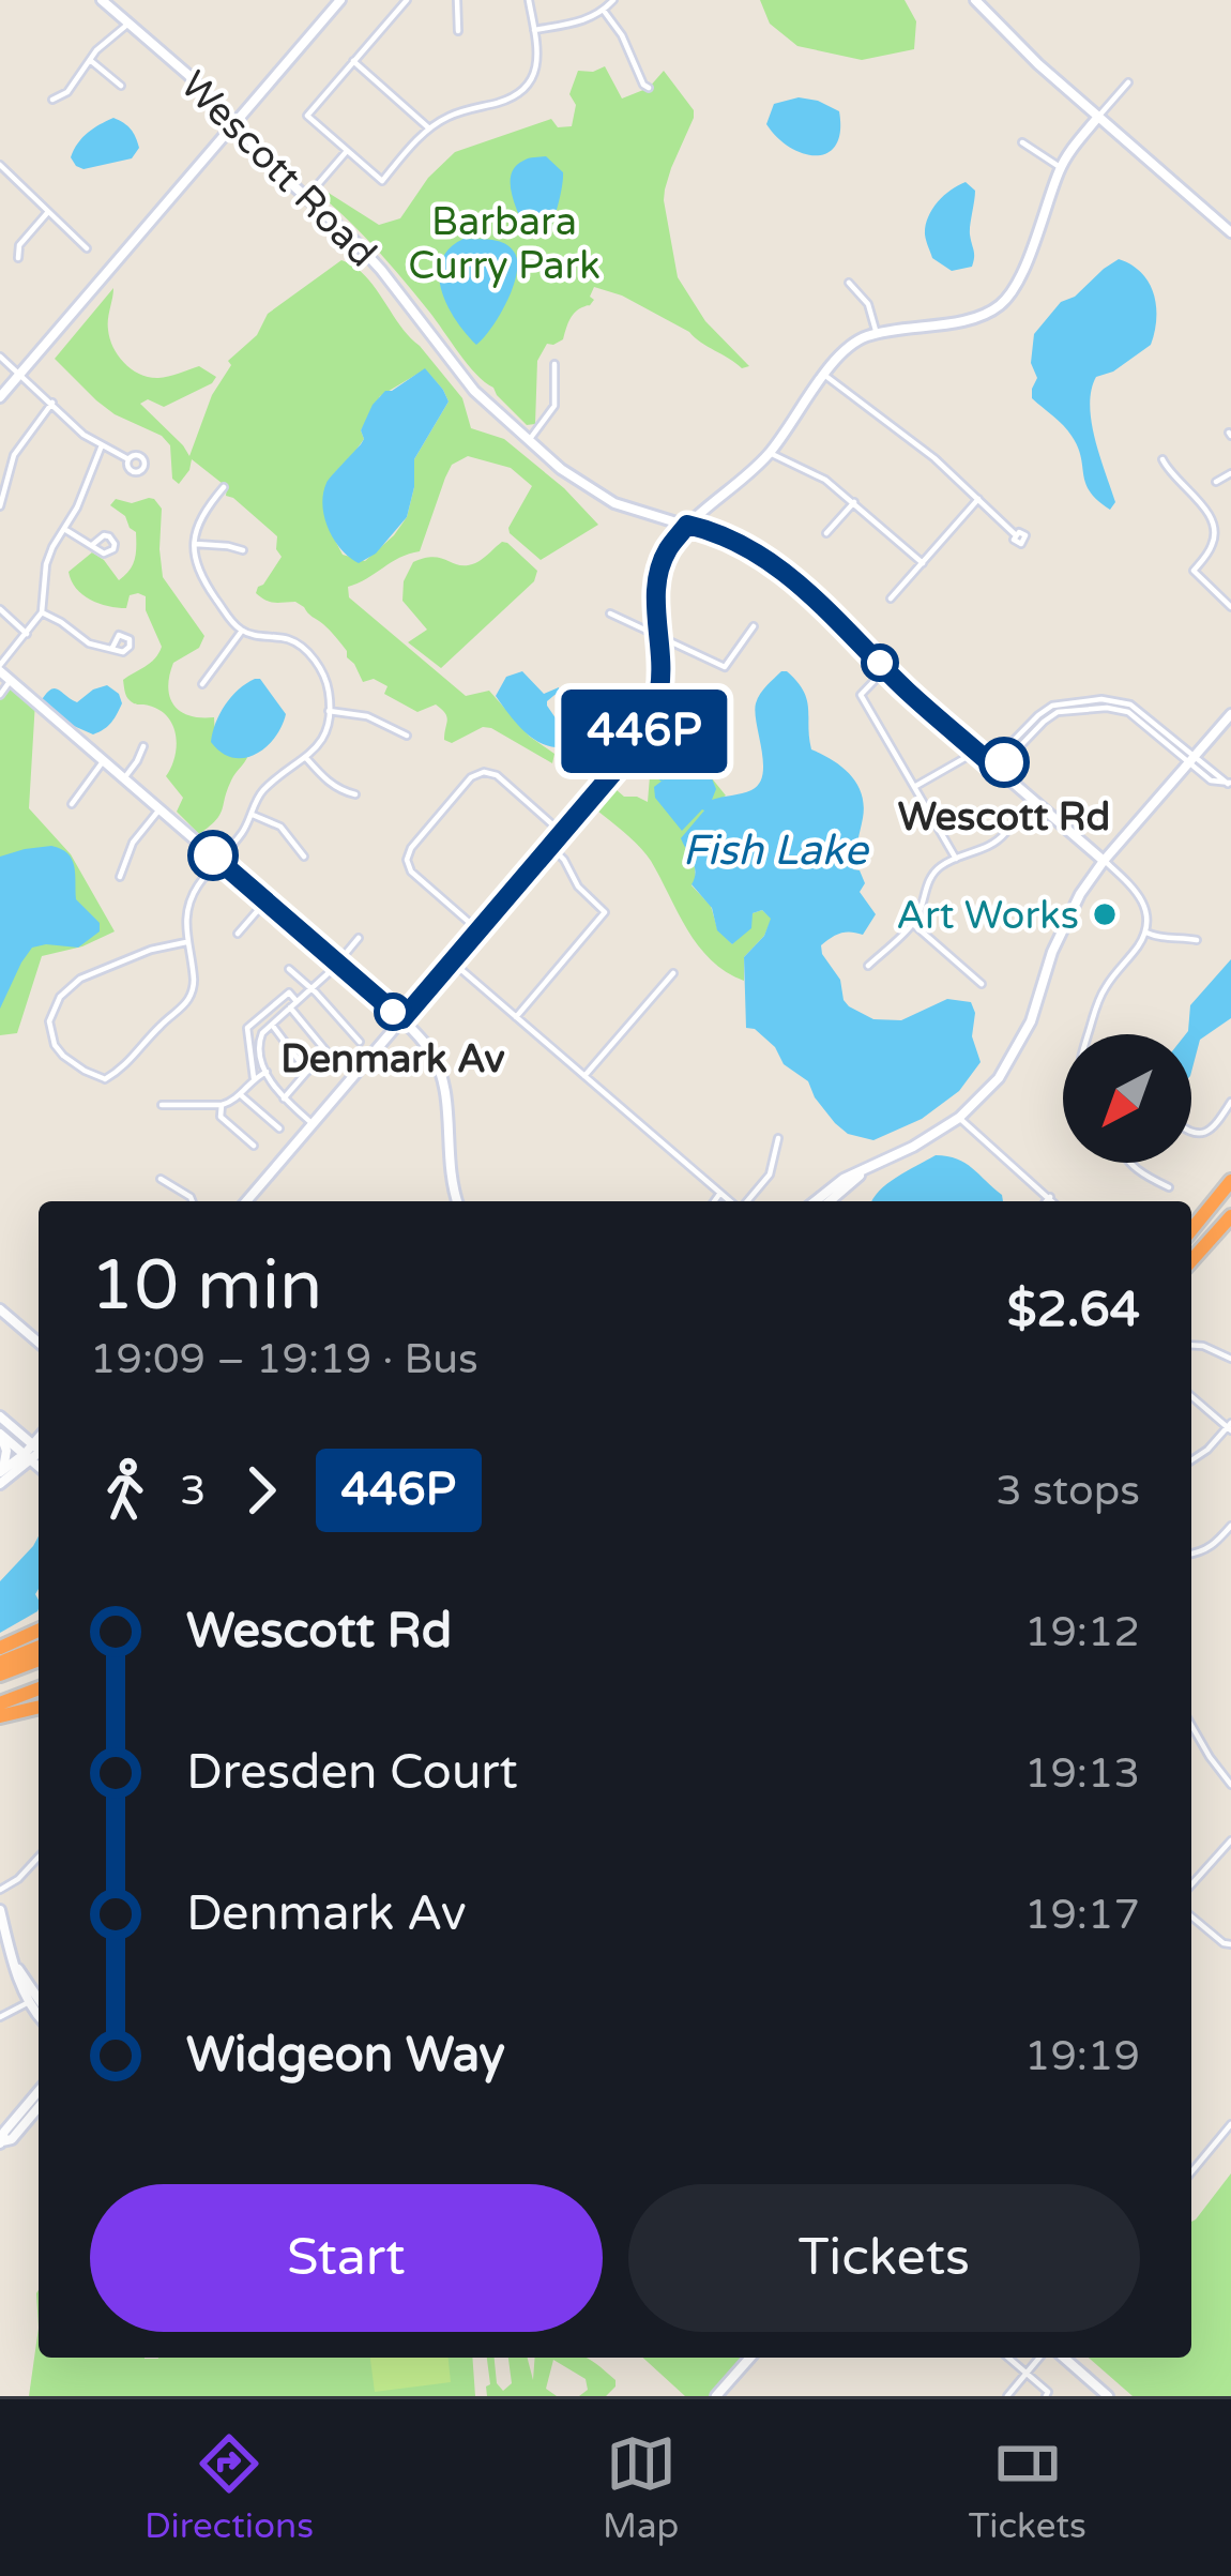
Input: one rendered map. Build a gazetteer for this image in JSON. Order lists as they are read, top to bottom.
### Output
{
  "streets": {
    "street": ["Wescott Road"]
  },
  "water": ["Fish Lake"],
  "parks": ["Barbara Curry Park"],
  "places": ["Wescott Rd", "Art Works", "Denmark Av"],
  "lines": ["bus line 446P"],
  "north": "bottom left",
  "page": {
    "on_map": "446P",
    "heading": ["10 min", "19:09 – 19:19 · Bus", "$2.64"],
    "legs": ["3", "446P", "3 stops"],
    "list": [
      {
        "name": "Wescott Rd",
        "value": "19:12"
      },
      {
        "name": "Dresden Court",
        "value": "19:13"
      },
      {
        "name": "Denmark Av",
        "value": "19:17"
      },
      {
        "name": "Widgeon Way",
        "value": "19:19"
      }
    ],
    "buttons": ["Start", "Tickets"],
    "tabs": ["Directions", "Map", "Tickets"]
  }
}
